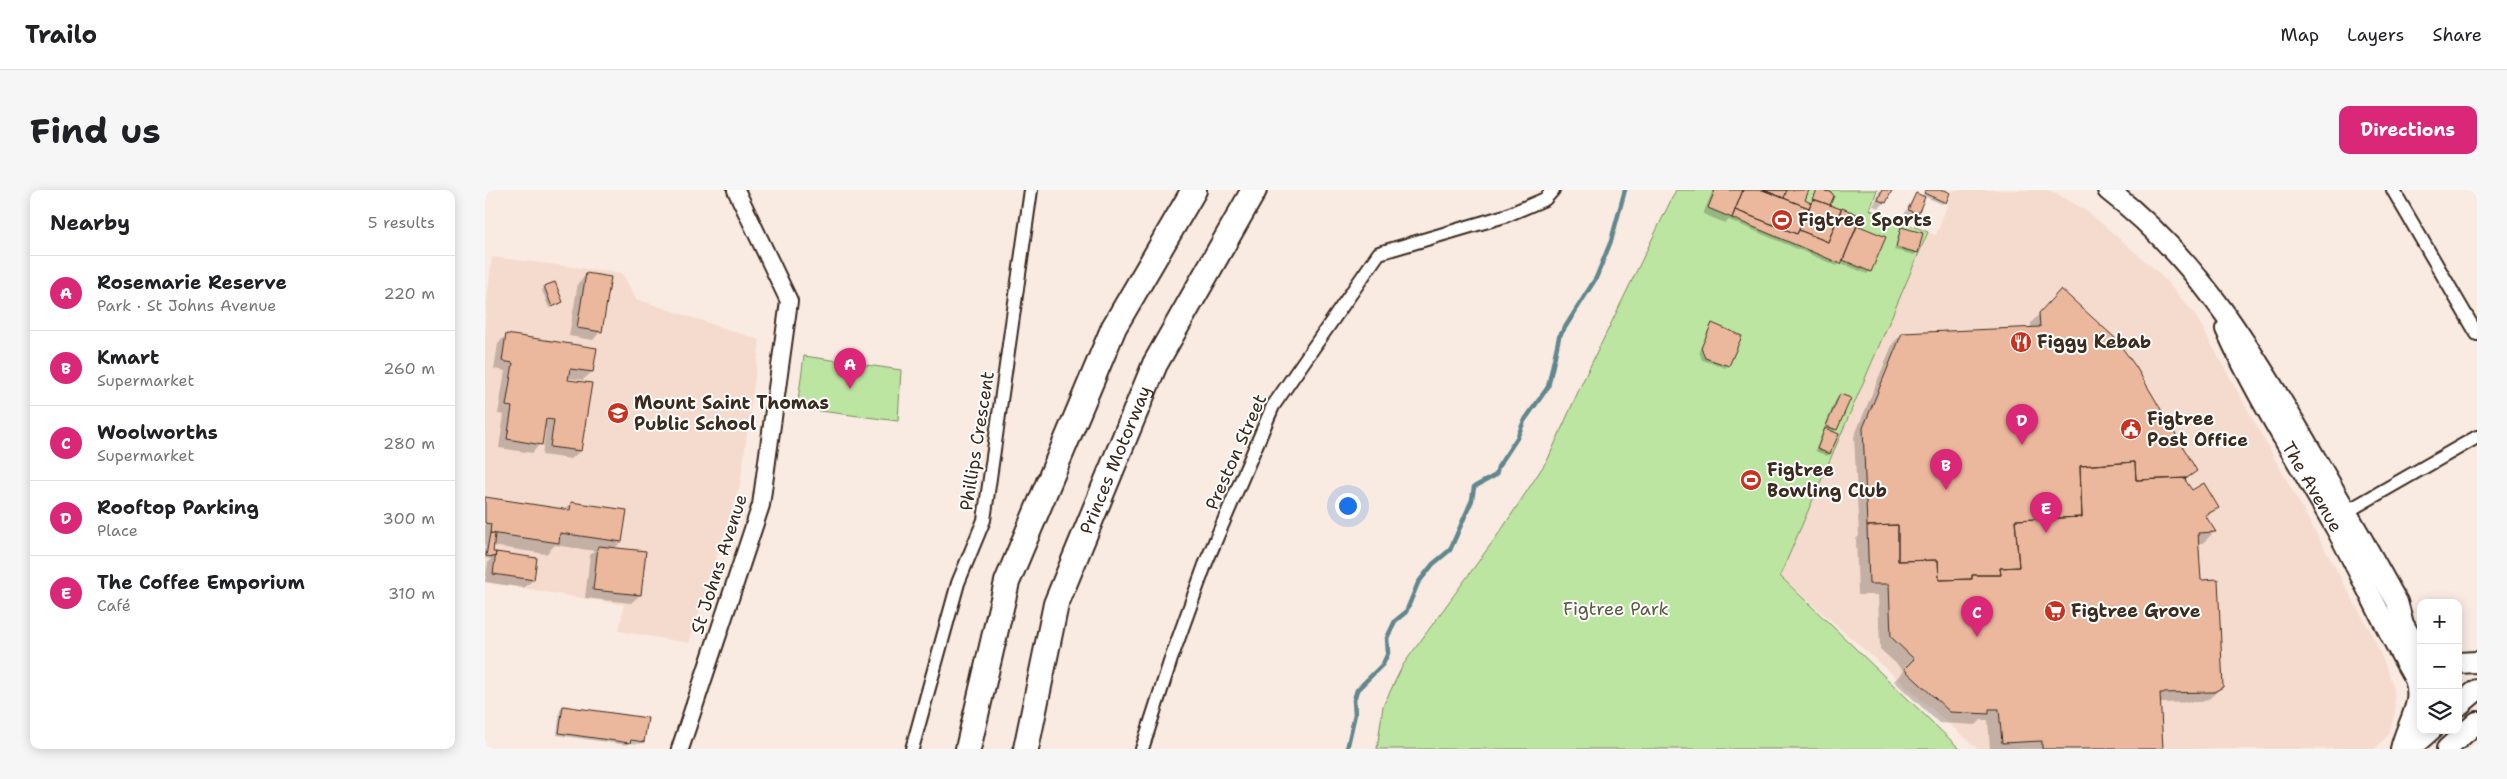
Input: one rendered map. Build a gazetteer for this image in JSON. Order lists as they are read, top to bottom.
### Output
{
  "streets": {
    "highway": ["Princes Motorway"],
    "main road": ["The Avenue"],
    "street": ["Phillips Crescent", "Preston Street", "St Johns Avenue"]
  },
  "parks": ["Figtree Park"],
  "places": {
    "sports": ["Figtree Sports", "Figtree Bowling Club"],
    "restaurant": ["Figgy Kebab"],
    "school or university": ["Mount Saint Thomas Public School"],
    "public building": ["Figtree Post Office"],
    "supermarket": ["Figtree Grove"]
  },
  "page": {
    "header": "Trailo",
    "nav": ["Map", "Layers", "Share"],
    "buttons": "Directions",
    "title": "Find us",
    "heading": ["Nearby", "5 results"],
    "list": [
      {
        "mark": "A",
        "name": "Rosemarie Reserve",
        "note": "Park · St Johns Avenue",
        "value": "220 m"
      },
      {
        "mark": "B",
        "name": "Kmart",
        "note": "Supermarket",
        "value": "260 m"
      },
      {
        "mark": "C",
        "name": "Woolworths",
        "note": "Supermarket",
        "value": "280 m"
      },
      {
        "mark": "D",
        "name": "Rooftop Parking",
        "note": "Place",
        "value": "300 m"
      },
      {
        "mark": "E",
        "name": "The Coffee Emporium",
        "note": "Café",
        "value": "310 m"
      }
    ],
    "pins": [
      "A",
      "D",
      "B",
      "E",
      "C"
    ],
    "map_buttons": ["+", "−"]
  }
}
